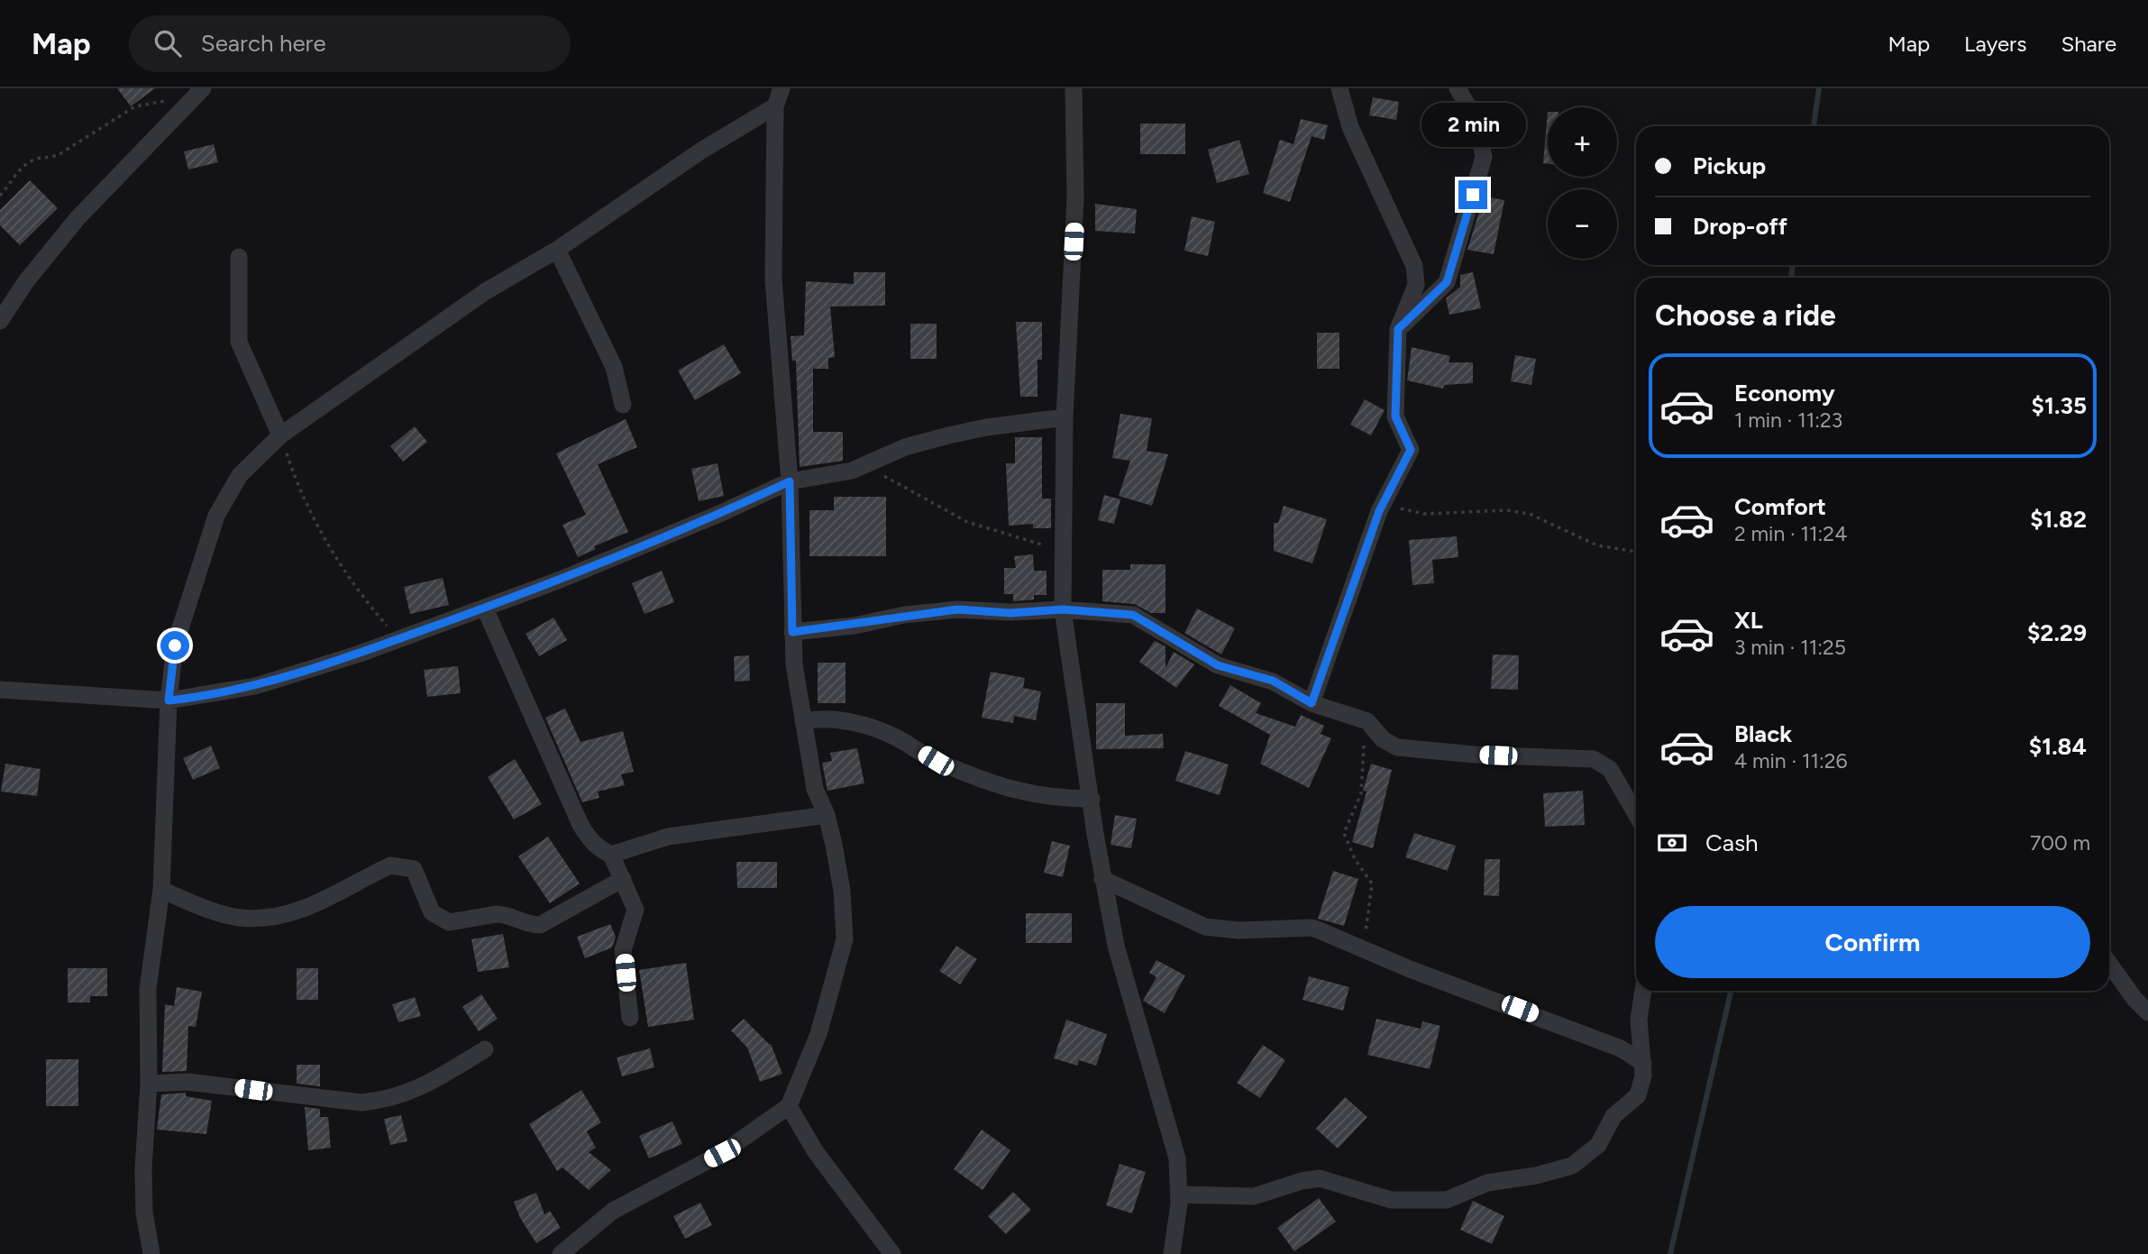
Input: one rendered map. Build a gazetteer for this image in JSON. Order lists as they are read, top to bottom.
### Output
{
  "page": {
    "header": "Map",
    "search": "Search here",
    "nav": ["Map", "Layers", "Share"],
    "bubble": "2 min",
    "map_buttons": ["+", "−"],
    "banner": ["Pickup", "Drop-off"],
    "heading": "Choose a ride",
    "list": [
      {
        "name": "Economy",
        "note": "1 min · 11:23",
        "value": "$1.35"
      },
      {
        "name": "Comfort",
        "note": "2 min · 11:24",
        "value": "$1.82"
      },
      {
        "name": "XL",
        "note": "3 min · 11:25",
        "value": "$2.29"
      },
      {
        "name": "Black",
        "note": "4 min · 11:26",
        "value": "$1.84"
      }
    ],
    "pay": ["Cash", "700 m"],
    "buttons": "Confirm"
  }
}
